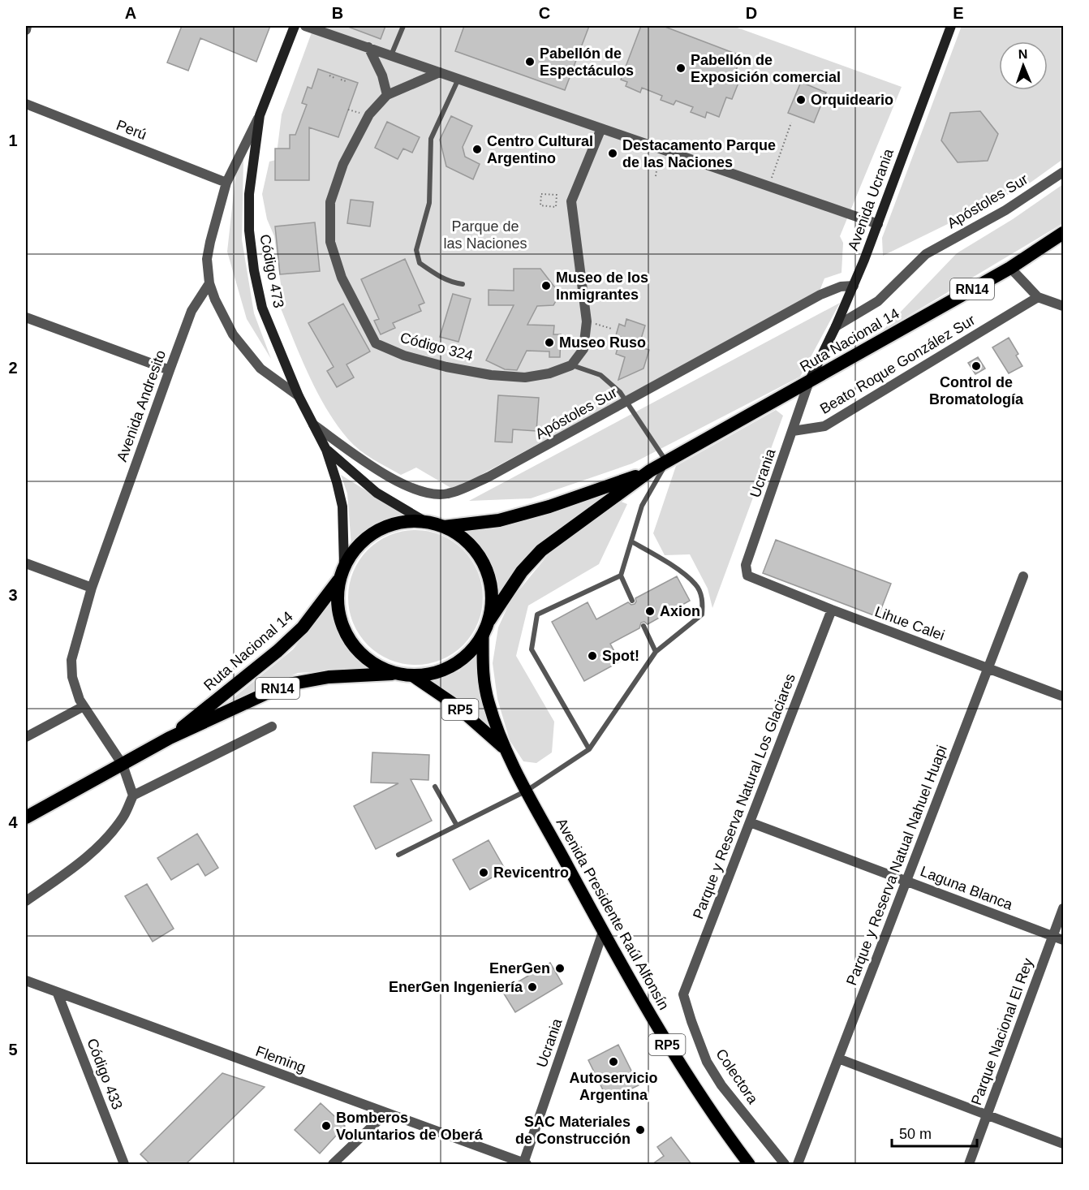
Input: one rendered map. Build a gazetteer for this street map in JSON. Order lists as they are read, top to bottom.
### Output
{
  "streets": {
    "highway": ["RN14", "Ruta Nacional 14"],
    "main road": [
      "Avenida Ucrania",
      "Código 473",
      "RP5",
      "Avenida Presidente Raúl Alfonsín"
    ],
    "street": [
      "Perú",
      "Apóstoles Sur",
      "Código 324",
      "Beato Roque González Sur",
      "Avenida Andresito",
      "Ucrania",
      "Lihue Calei",
      "Parque y Reserva Natural Los Glaciares",
      "Parque y Reserva Natual Nahuel Huapi",
      "Laguna Blanca",
      "Parque Nacional El Rey",
      "Fleming",
      "Código 433",
      "Colectora"
    ]
  },
  "crossings": [
    ["Avenida Ucrania", "Apóstoles Sur"],
    ["Avenida Ucrania", "Ruta Nacional 14"],
    ["Avenida Ucrania", "Ucrania"],
    ["Apóstoles Sur", "Código 473"],
    ["RN14", "Ruta Nacional 14"],
    ["RN14", "Avenida Presidente Raúl Alfonsín"],
    ["Ruta Nacional 14", "Avenida Andresito"],
    ["Ruta Nacional 14", "Ucrania"],
    ["Ruta Nacional 14", "Avenida Presidente Raúl Alfonsín"],
    ["Beato Roque González Sur", "Ucrania"],
    ["Ucrania", "Lihue Calei"],
    ["Ucrania", "Avenida Presidente Raúl Alfonsín"],
    ["Ucrania", "Fleming"],
    ["Lihue Calei", "Parque y Reserva Natural Los Glaciares"],
    ["Lihue Calei", "Parque y Reserva Natual Nahuel Huapi"],
    ["Parque y Reserva Natural Los Glaciares", "Laguna Blanca"],
    ["Parque y Reserva Natural Los Glaciares", "Colectora"],
    ["Parque y Reserva Natual Nahuel Huapi", "Laguna Blanca"],
    ["Laguna Blanca", "Parque Nacional El Rey"],
    ["Fleming", "Código 433"]
  ],
  "parks": ["Parque de las Naciones"],
  "places": [
    "Pabellón de Espectáculos",
    "Pabellón de Exposición comercial",
    "Orquideario",
    "Centro Cultural Argentino",
    "Destacamento Parque de las Naciones",
    "Museo de los Inmigrantes",
    "Museo Ruso",
    "Control de Bromatología",
    "Axion",
    "Spot!",
    "Revicentro",
    "EnerGen",
    "EnerGen Ingeniería",
    "Autoservicio Argentina",
    "Bomberos Voluntarios de Oberá",
    "SAC Materiales de Construcción"
  ],
  "scale_bar": "50 m",
  "north": "top",
  "grid": {
    "columns": [
      "A",
      "B",
      "C",
      "D",
      "E"
    ],
    "rows": [
      "1",
      "2",
      "3",
      "4",
      "5"
    ]
  }
}
